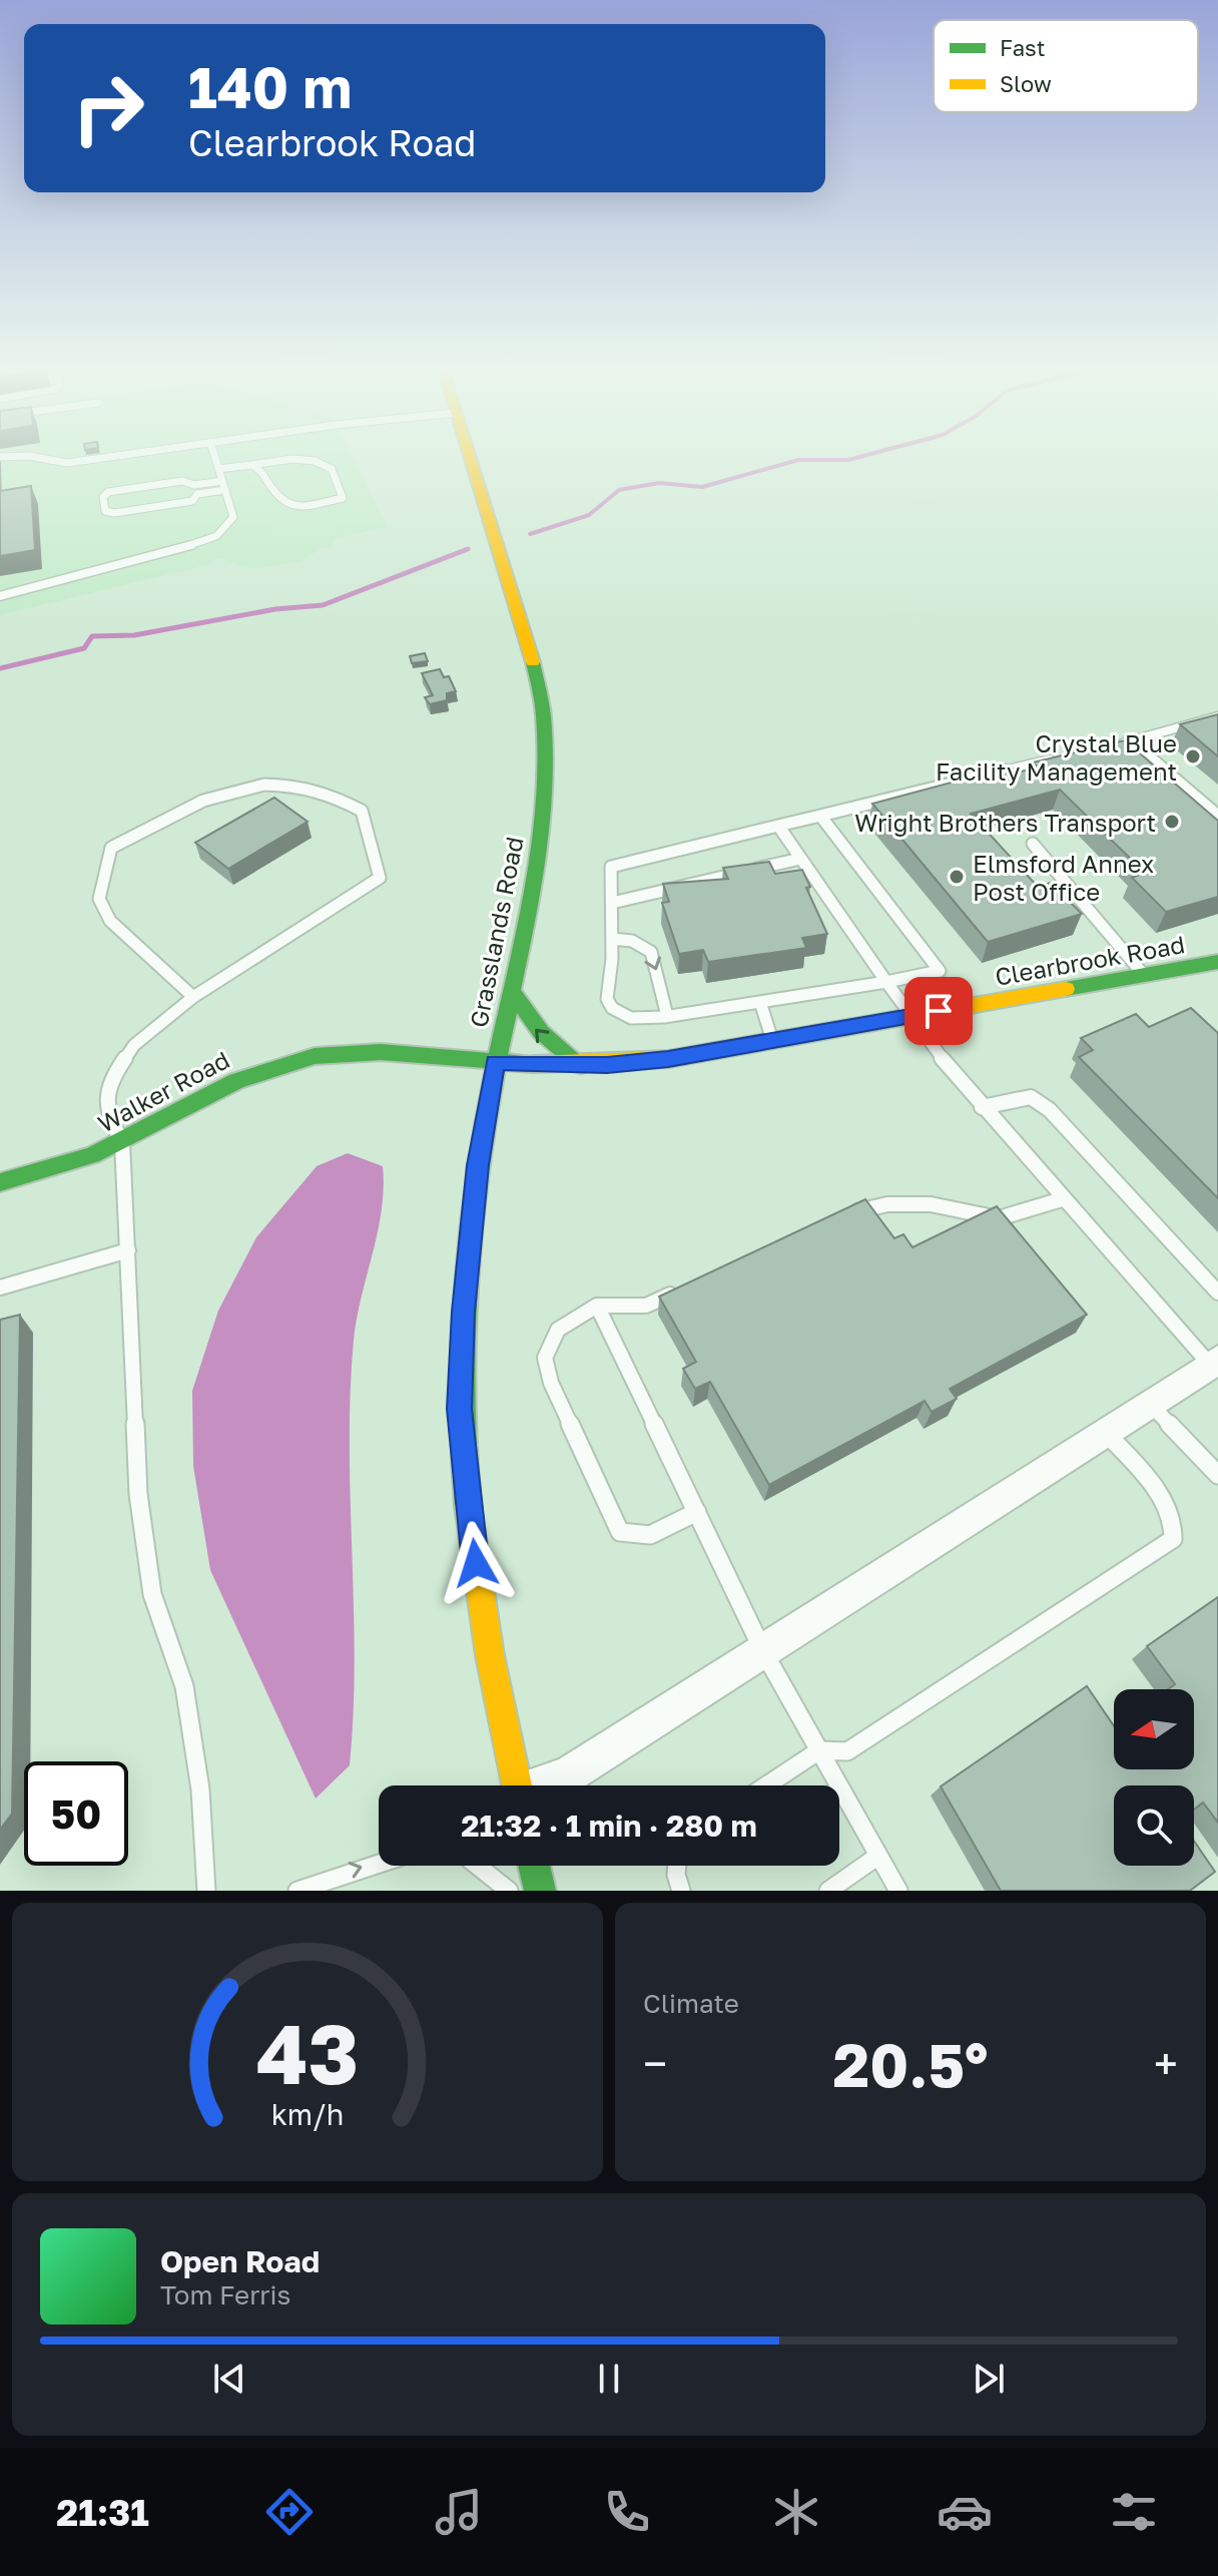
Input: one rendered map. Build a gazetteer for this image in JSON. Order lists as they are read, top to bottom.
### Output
{
  "streets": {
    "main road": ["Grasslands Road", "Clearbrook Road", "Walker Road"]
  },
  "crossings": [
    ["Grasslands Road", "Clearbrook Road"],
    ["Grasslands Road", "Walker Road"],
    ["Clearbrook Road", "Walker Road"]
  ],
  "places": ["Crystal Blue Facility Management", "Wright Brothers Transport", "Elmsford Annex Post Office"],
  "legend": ["Fast", "Slow"],
  "north": "left",
  "page": {
    "turn": ["140 m", "Clearbrook Road"],
    "limit": "50",
    "trip": "21:32 · 1 min · 280 m",
    "tile": "Climate",
    "heat": ["−", "20.5°", "+"],
    "song": ["Open Road", "Tom Ferris"],
    "tabs": "21:31",
    "gauge": ["43", "km/h"]
  }
}
